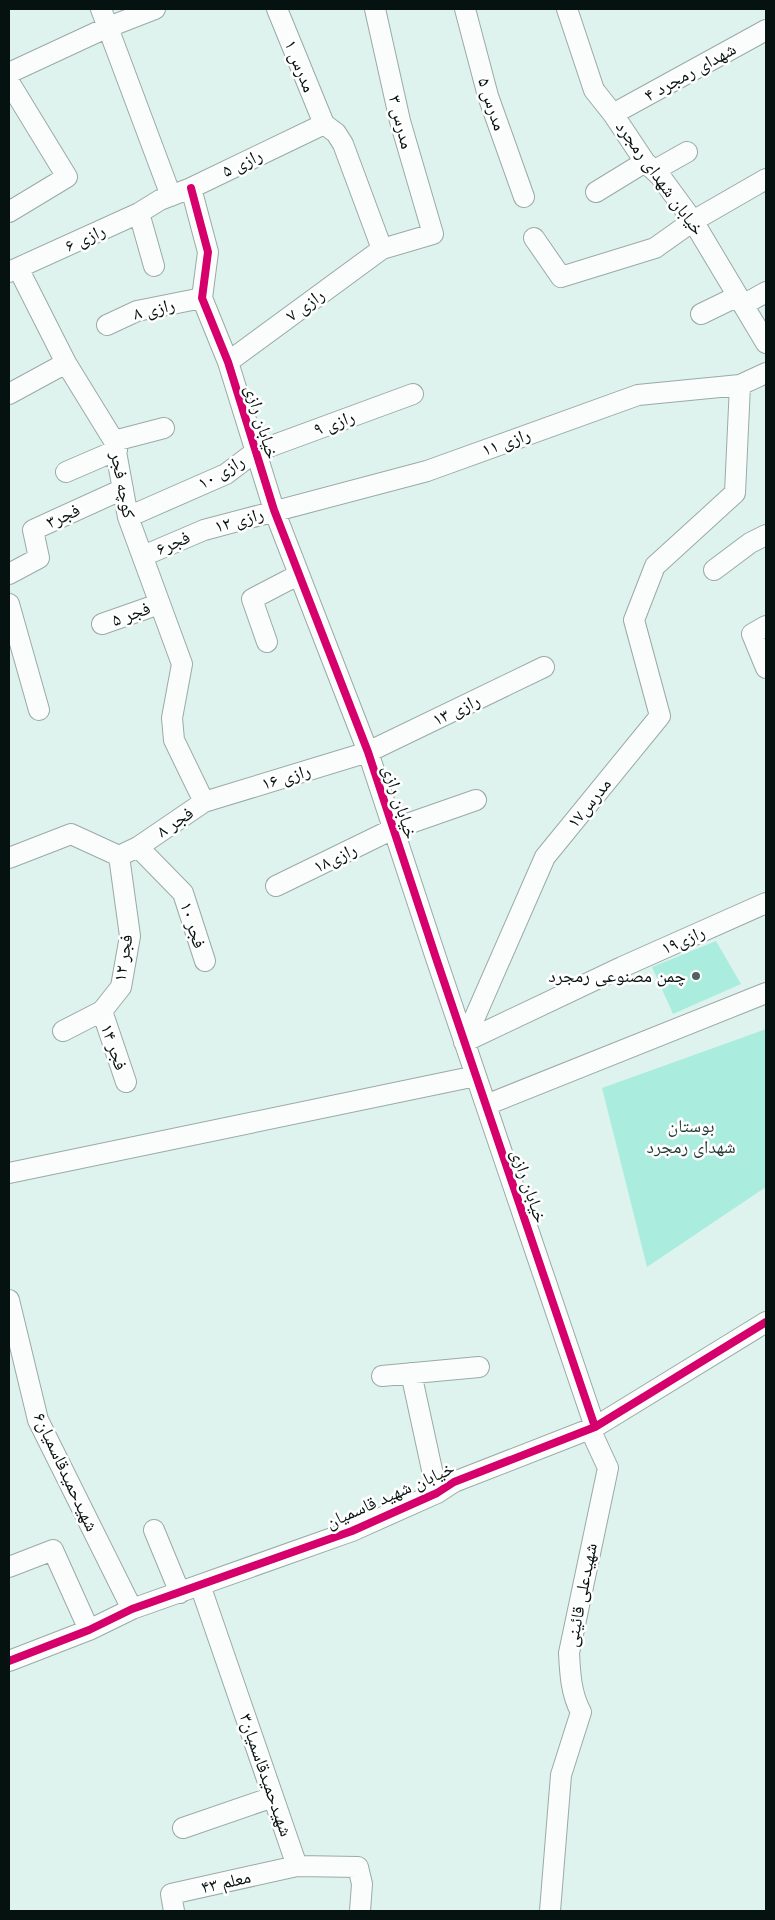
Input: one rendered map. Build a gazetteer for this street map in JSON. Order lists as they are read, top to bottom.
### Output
{
  "streets": {
    "street": [
      "مدرس ۱",
      "شهدای رمجرد ۴",
      "مدرس ۵",
      "مدرس ۳",
      "رازی ۵",
      "خیابان شهدای رمجرد",
      "رازی ۶",
      "رازی ۷",
      "رازی ۸",
      "خیابان رازی",
      "رازی ۹",
      "رازی ۱۱",
      "رازی ۱۰",
      "کوچه فجر",
      "فجر۳",
      "رازی ۱۲",
      "فجر۶",
      "فجر ۵",
      "رازی ۱۳",
      "رازی ۱۶",
      "مدرس۱۷",
      "فجر ۸",
      "رازی۱۸",
      "فجر ۱۰",
      "رازی۱۹",
      "فجر ۱۲",
      "فجر ۱۴",
      "شهیدحمیدقاسمیان۶",
      "خیابان شهید قاسمیان",
      "شهیدعلی قائینی",
      "شهیدحمیدقاسمیان۳",
      "معلم ۴۳"
    ]
  },
  "crossings": [
    ["مدرس ۱", "رازی ۵"],
    ["شهدای رمجرد ۴", "خیابان شهدای رمجرد"],
    ["مدرس ۳", "رازی ۷"],
    ["رازی ۵", "رازی ۶"],
    ["رازی ۵", "خیابان رازی"],
    ["رازی ۶", "کوچه فجر"],
    ["رازی ۷", "خیابان رازی"],
    ["رازی ۸", "خیابان رازی"],
    ["خیابان رازی", "رازی ۹"],
    ["خیابان رازی", "رازی ۱۱"],
    ["خیابان رازی", "رازی ۱۰"],
    ["خیابان رازی", "رازی ۱۲"],
    ["خیابان رازی", "رازی ۱۳"],
    ["خیابان رازی", "رازی ۱۶"],
    ["خیابان رازی", "مدرس۱۷"],
    ["خیابان رازی", "رازی۱۸"],
    ["خیابان رازی", "رازی۱۹"],
    ["خیابان رازی", "خیابان شهید قاسمیان"],
    ["خیابان رازی", "شهیدعلی قائینی"],
    ["رازی ۹", "رازی ۱۰"],
    ["رازی ۱۱", "رازی ۱۲"],
    ["رازی ۱۱", "مدرس۱۷"],
    ["رازی ۱۰", "کوچه فجر"],
    ["کوچه فجر", "فجر۳"],
    ["کوچه فجر", "فجر۶"],
    ["کوچه فجر", "فجر ۵"],
    ["کوچه فجر", "فجر ۸"],
    ["رازی ۱۲", "فجر۶"],
    ["رازی ۱۳", "رازی ۱۶"],
    ["رازی ۱۶", "فجر ۸"],
    ["مدرس۱۷", "رازی۱۹"],
    ["فجر ۸", "فجر ۱۰"],
    ["فجر ۸", "فجر ۱۲"],
    ["فجر ۱۲", "فجر ۱۴"],
    ["شهیدحمیدقاسمیان۶", "خیابان شهید قاسمیان"],
    ["خیابان شهید قاسمیان", "شهیدعلی قائینی"],
    ["خیابان شهید قاسمیان", "شهیدحمیدقاسمیان۳"],
    ["شهیدحمیدقاسمیان۳", "معلم ۴۳"]
  ],
  "parks": ["بوستان شهدای رمجرد"],
  "places": ["چمن مصنوعی رمجرد"]
}
